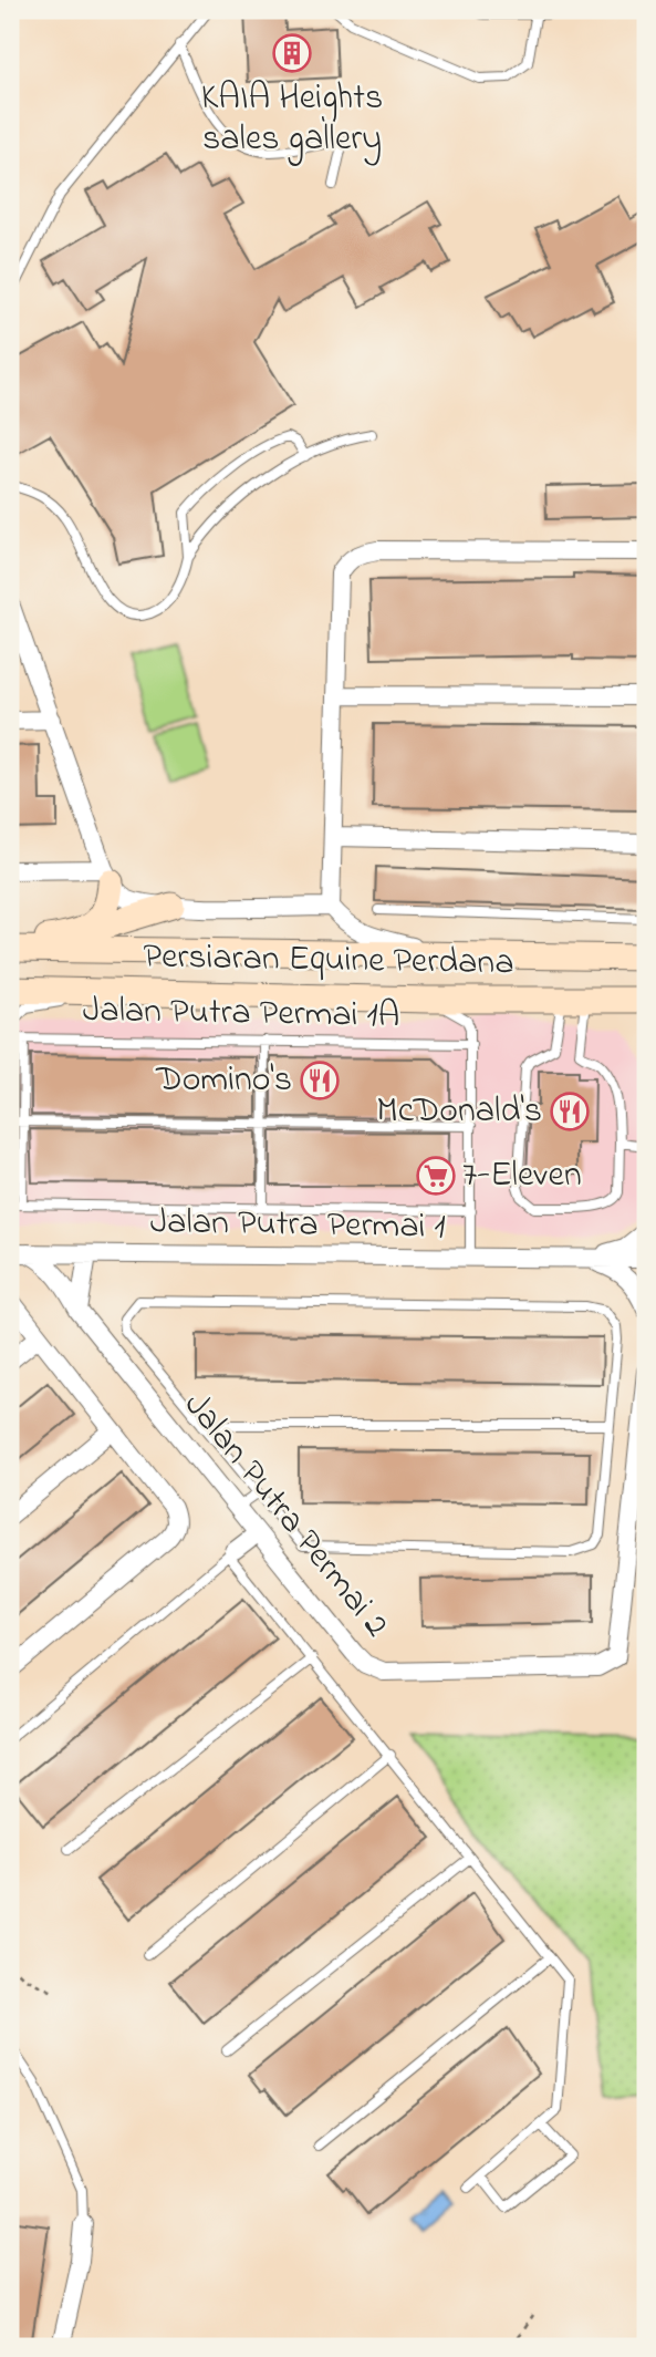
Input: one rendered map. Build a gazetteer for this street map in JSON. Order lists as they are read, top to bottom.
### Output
{
  "streets": {
    "street": ["Persiaran Equine Perdana", "Jalan Putra Permai 1", "Jalan Putra Permai 2"],
    "lane": ["Jalan Putra Permai 1A"]
  },
  "crossings": [
    ["Persiaran Equine Perdana", "Jalan Putra Permai 1A"],
    ["Jalan Putra Permai 1A", "Jalan Putra Permai 1"],
    ["Jalan Putra Permai 1", "Jalan Putra Permai 2"]
  ],
  "places": {
    "building": ["KAIA Heights sales gallery"],
    "restaurant": ["Domino's", "McDonald's"],
    "supermarket": ["7-Eleven"]
  }
}
